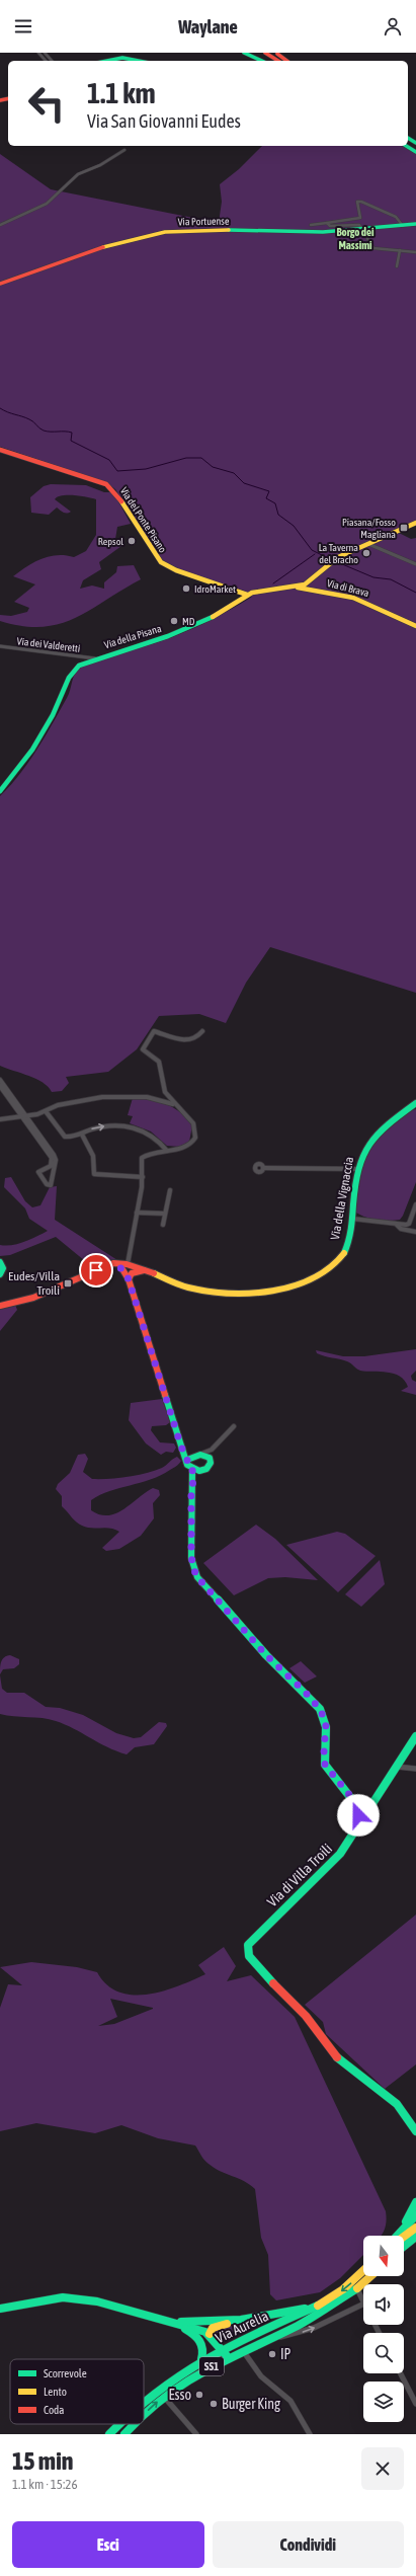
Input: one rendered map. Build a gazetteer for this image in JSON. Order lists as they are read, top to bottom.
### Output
{
  "streets": {
    "main road": [
      "Via Portuense",
      "Via del Ponte Pisano",
      "Via di Brava",
      "Via della Pisana",
      "Via della Vignaccia",
      "Via di Villa Troili",
      "Via Aurelia",
      "SS1"
    ],
    "street": ["Via dei Valderetti"]
  },
  "crossings": [
    ["Via del Ponte Pisano", "Via della Pisana"],
    ["Via di Brava", "Via della Pisana"],
    ["Via della Pisana", "Via dei Valderetti"]
  ],
  "districts": ["Borgo dei Massimi"],
  "places": {
    "transit": ["Piasana/Fosso Magliana", "Eudes/Villa Troili"],
    "other": [
      "Repsol",
      "La Taverna del Bracho",
      "IdroMarket",
      "MD",
      "IP",
      "Esso",
      "Burger King"
    ]
  },
  "legend": ["Scorrevole", "Lento", "Coda"],
  "north": "bottom",
  "page": {
    "header": "Waylane",
    "turn": ["1.1 km", "Via San Giovanni Eudes"],
    "heading": ["15 min", "1.1 km · 15:26"],
    "buttons": ["Esci", "Condividi"]
  }
}
